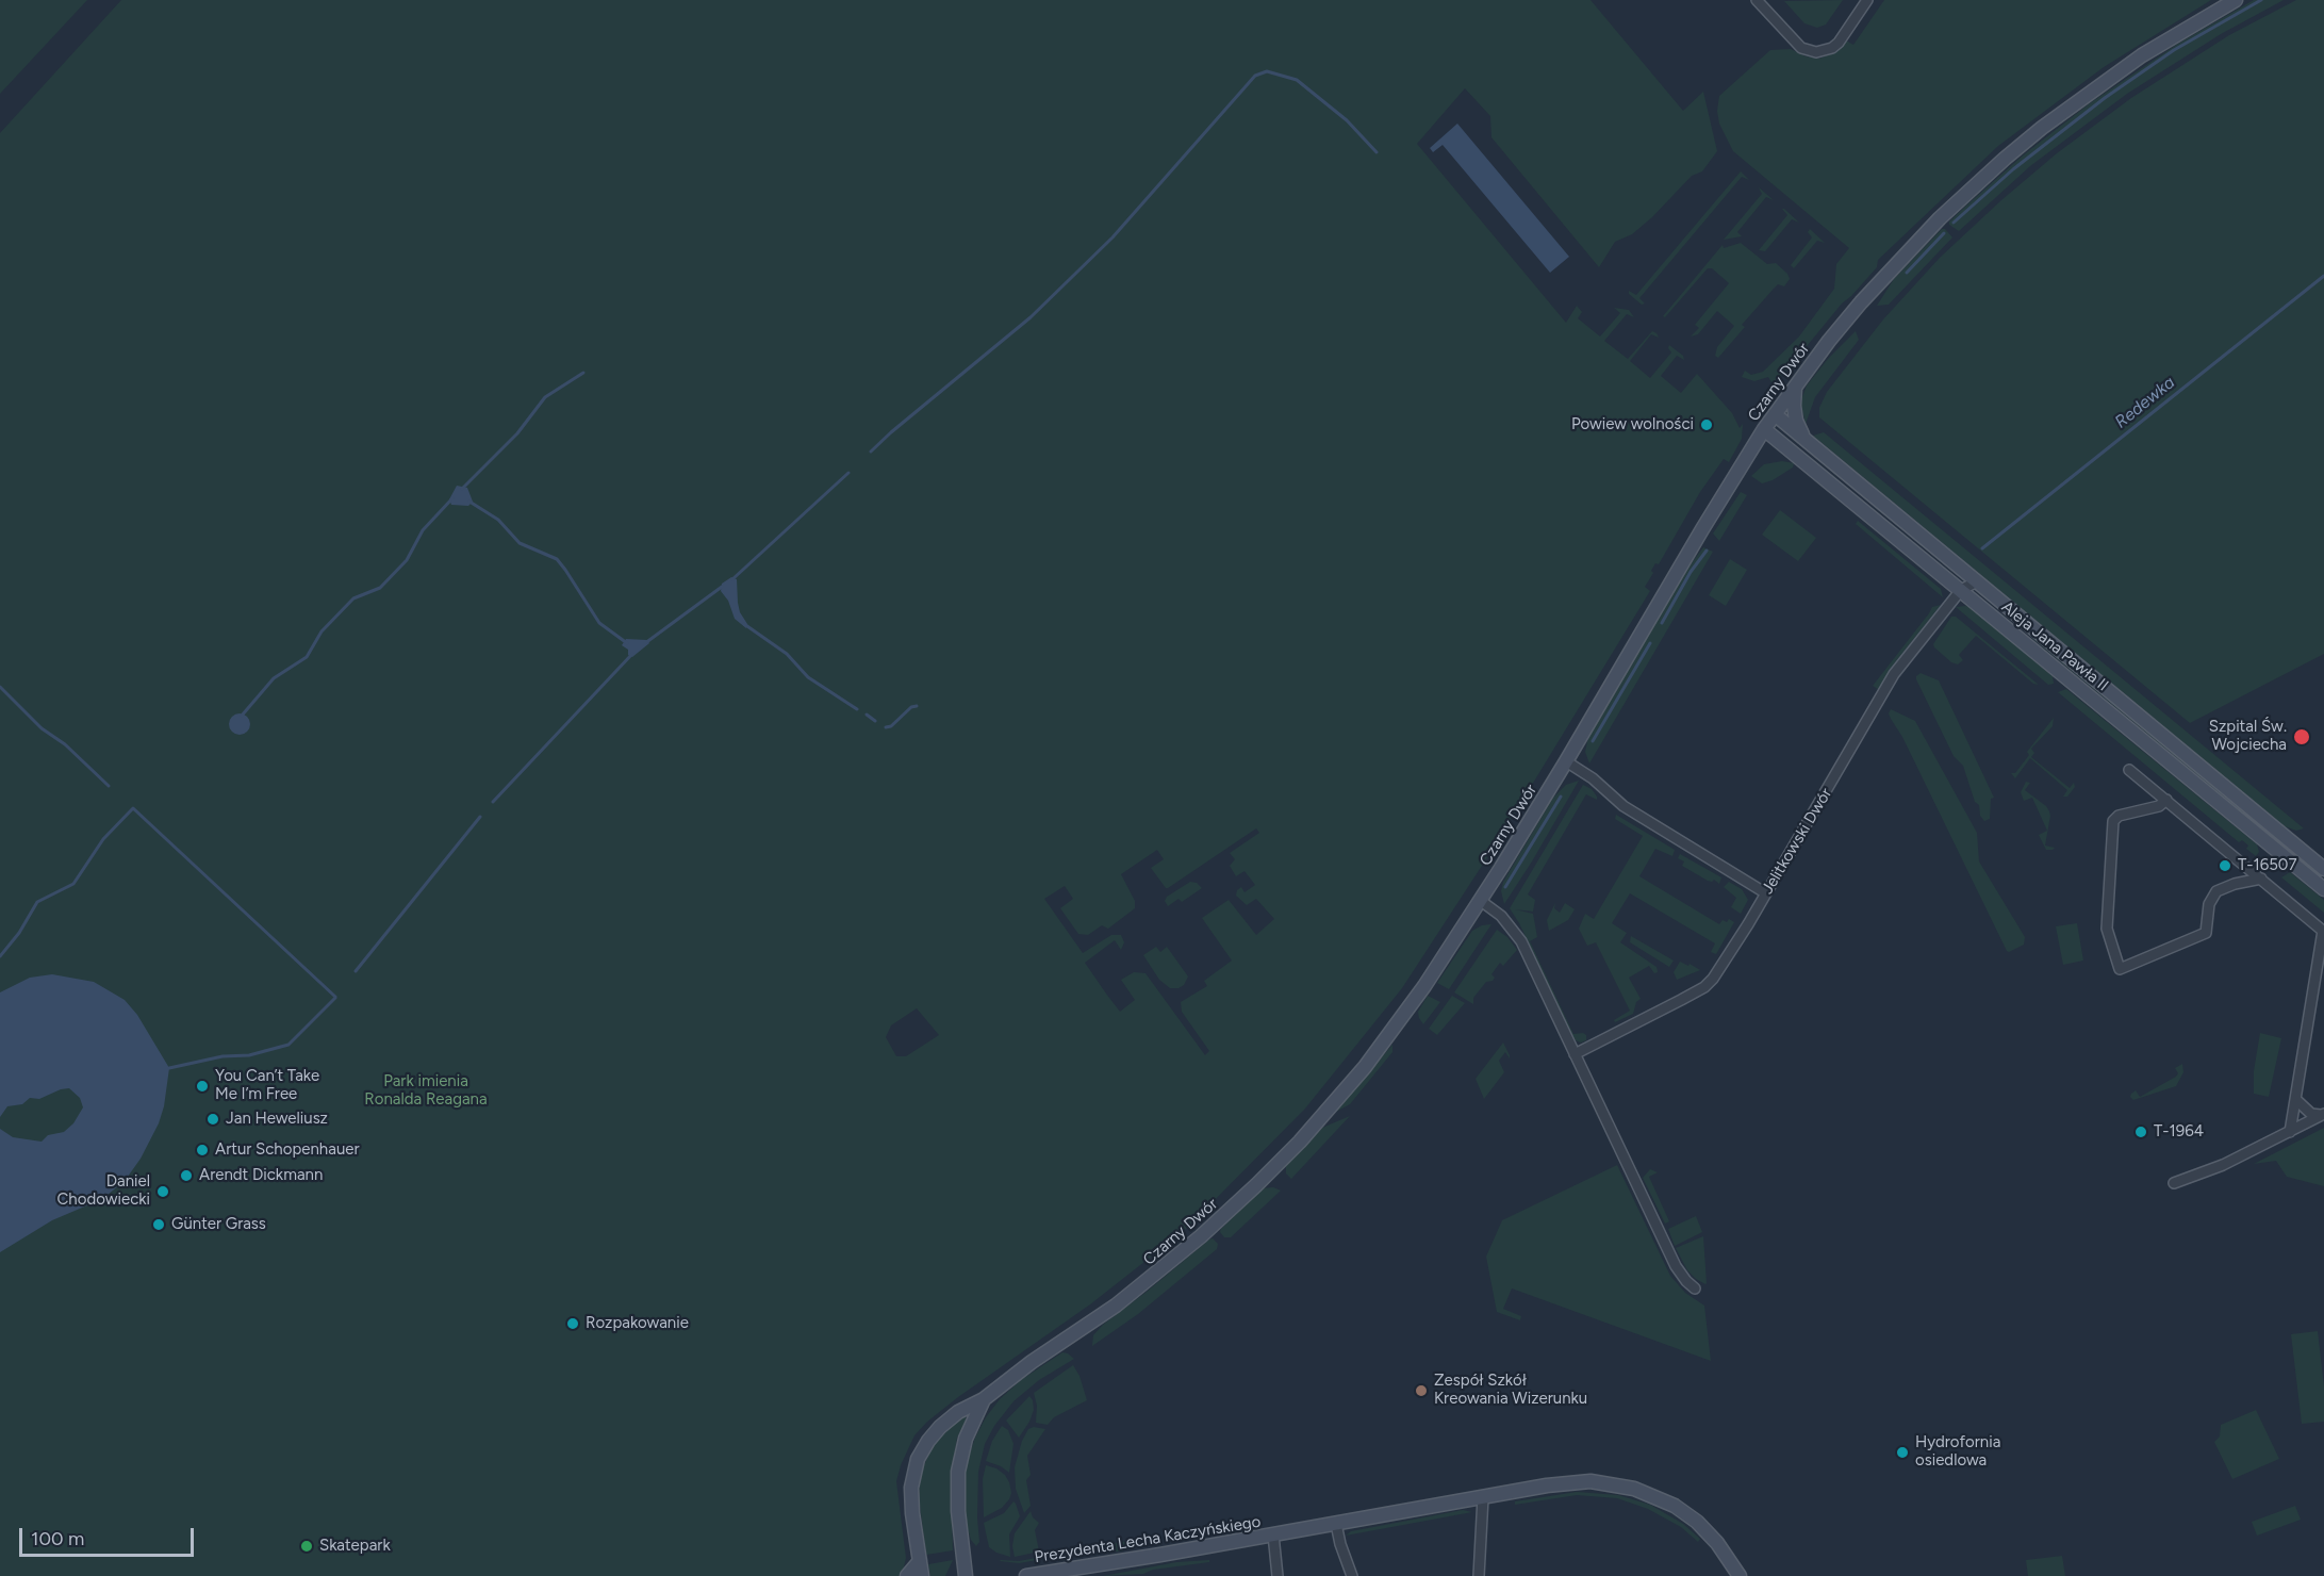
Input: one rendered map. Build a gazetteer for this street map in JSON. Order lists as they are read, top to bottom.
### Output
{
  "streets": {
    "main road": ["Czarny Dwór", "Aleja Jana Pawła II", "Prezydenta Lecha Kaczyńskiego"],
    "street": ["Jelitkowski Dwór"]
  },
  "crossings": [
    ["Czarny Dwór", "Aleja Jana Pawła II"],
    ["Aleja Jana Pawła II", "Jelitkowski Dwór"]
  ],
  "water": ["Redewka"],
  "parks": ["Park imienia Ronalda Reagana"],
  "places": [
    "Powiew wolności",
    "Szpital Św. Wojciecha",
    "T-16507",
    "You Can’t Take Me I’m Free",
    "Jan Heweliusz",
    "T-1964",
    "Artur Schopenhauer",
    "Arendt Dickmann",
    "Daniel Chodowiecki",
    "Günter Grass",
    "Rozpakowanie",
    "Zespół Szkół Kreowania Wizerunku",
    "Hydrofornia osiedlowa",
    "Skatepark"
  ],
  "scale_bar": "100 m"
}
